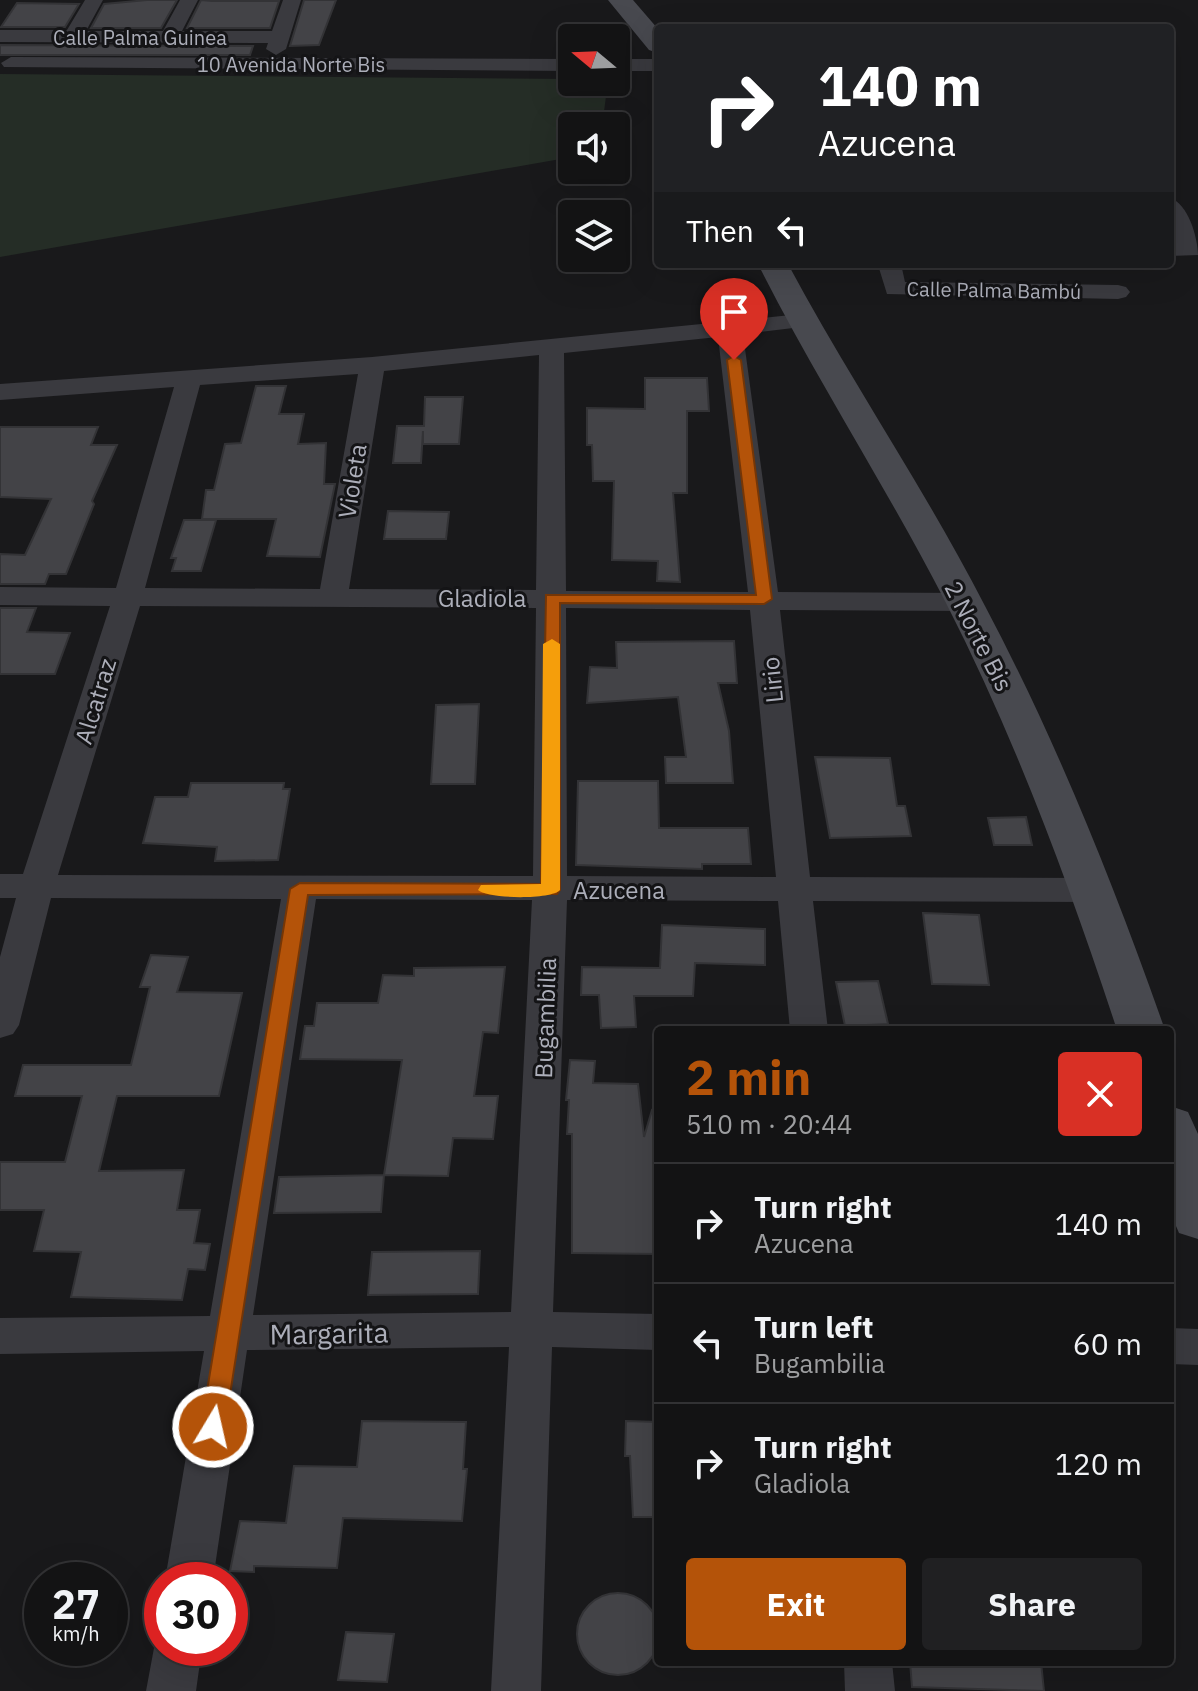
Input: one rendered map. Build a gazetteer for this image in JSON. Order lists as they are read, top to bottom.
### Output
{
  "streets": {
    "street": [
      "Calle Palma Guinea",
      "10 Avenida Norte Bis",
      "Calle Palma Bambú",
      "Violeta",
      "Gladiola",
      "2 Norte Bis",
      "Lirio",
      "Alcatraz",
      "Azucena",
      "Bugambilia",
      "Margarita"
    ]
  },
  "crossings": [
    ["Violeta", "Gladiola"],
    ["Gladiola", "2 Norte Bis"],
    ["Gladiola", "Lirio"],
    ["Gladiola", "Alcatraz"],
    ["Gladiola", "Bugambilia"],
    ["2 Norte Bis", "Azucena"],
    ["Lirio", "Azucena"],
    ["Alcatraz", "Azucena"],
    ["Azucena", "Bugambilia"],
    ["Bugambilia", "Margarita"]
  ],
  "north": "left",
  "page": {
    "turn": ["140 m", "Azucena"],
    "then": "Then",
    "heading": ["2 min", "510 m · 20:44"],
    "list": [
      {
        "name": "Turn right",
        "note": "Azucena",
        "value": "140 m"
      },
      {
        "name": "Turn left",
        "note": "Bugambilia",
        "value": "60 m"
      },
      {
        "name": "Turn right",
        "note": "Gladiola",
        "value": "120 m"
      }
    ],
    "buttons": ["Exit", "Share"],
    "speed": "27 km/h",
    "limit": "30"
  }
}
